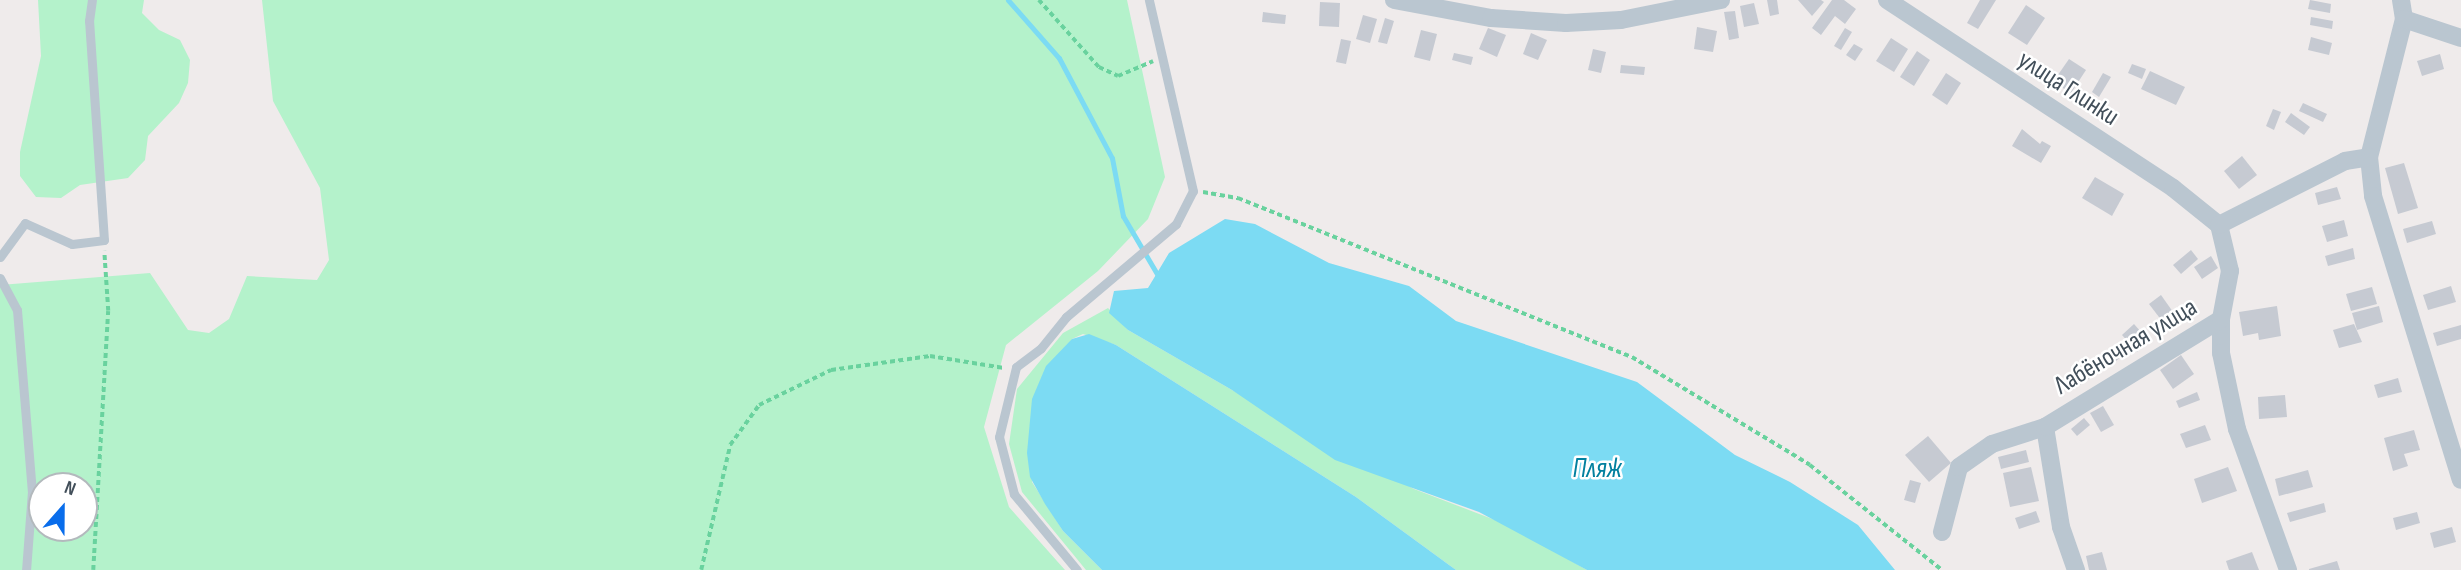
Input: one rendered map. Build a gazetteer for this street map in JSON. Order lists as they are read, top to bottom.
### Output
{
  "streets": {
    "street": ["улица Глинки", "Лабёночная улица"]
  },
  "crossings": [
    ["улица Глинки", "Лабёночная улица"]
  ],
  "water": ["Пляж"],
  "north": "top"
}
